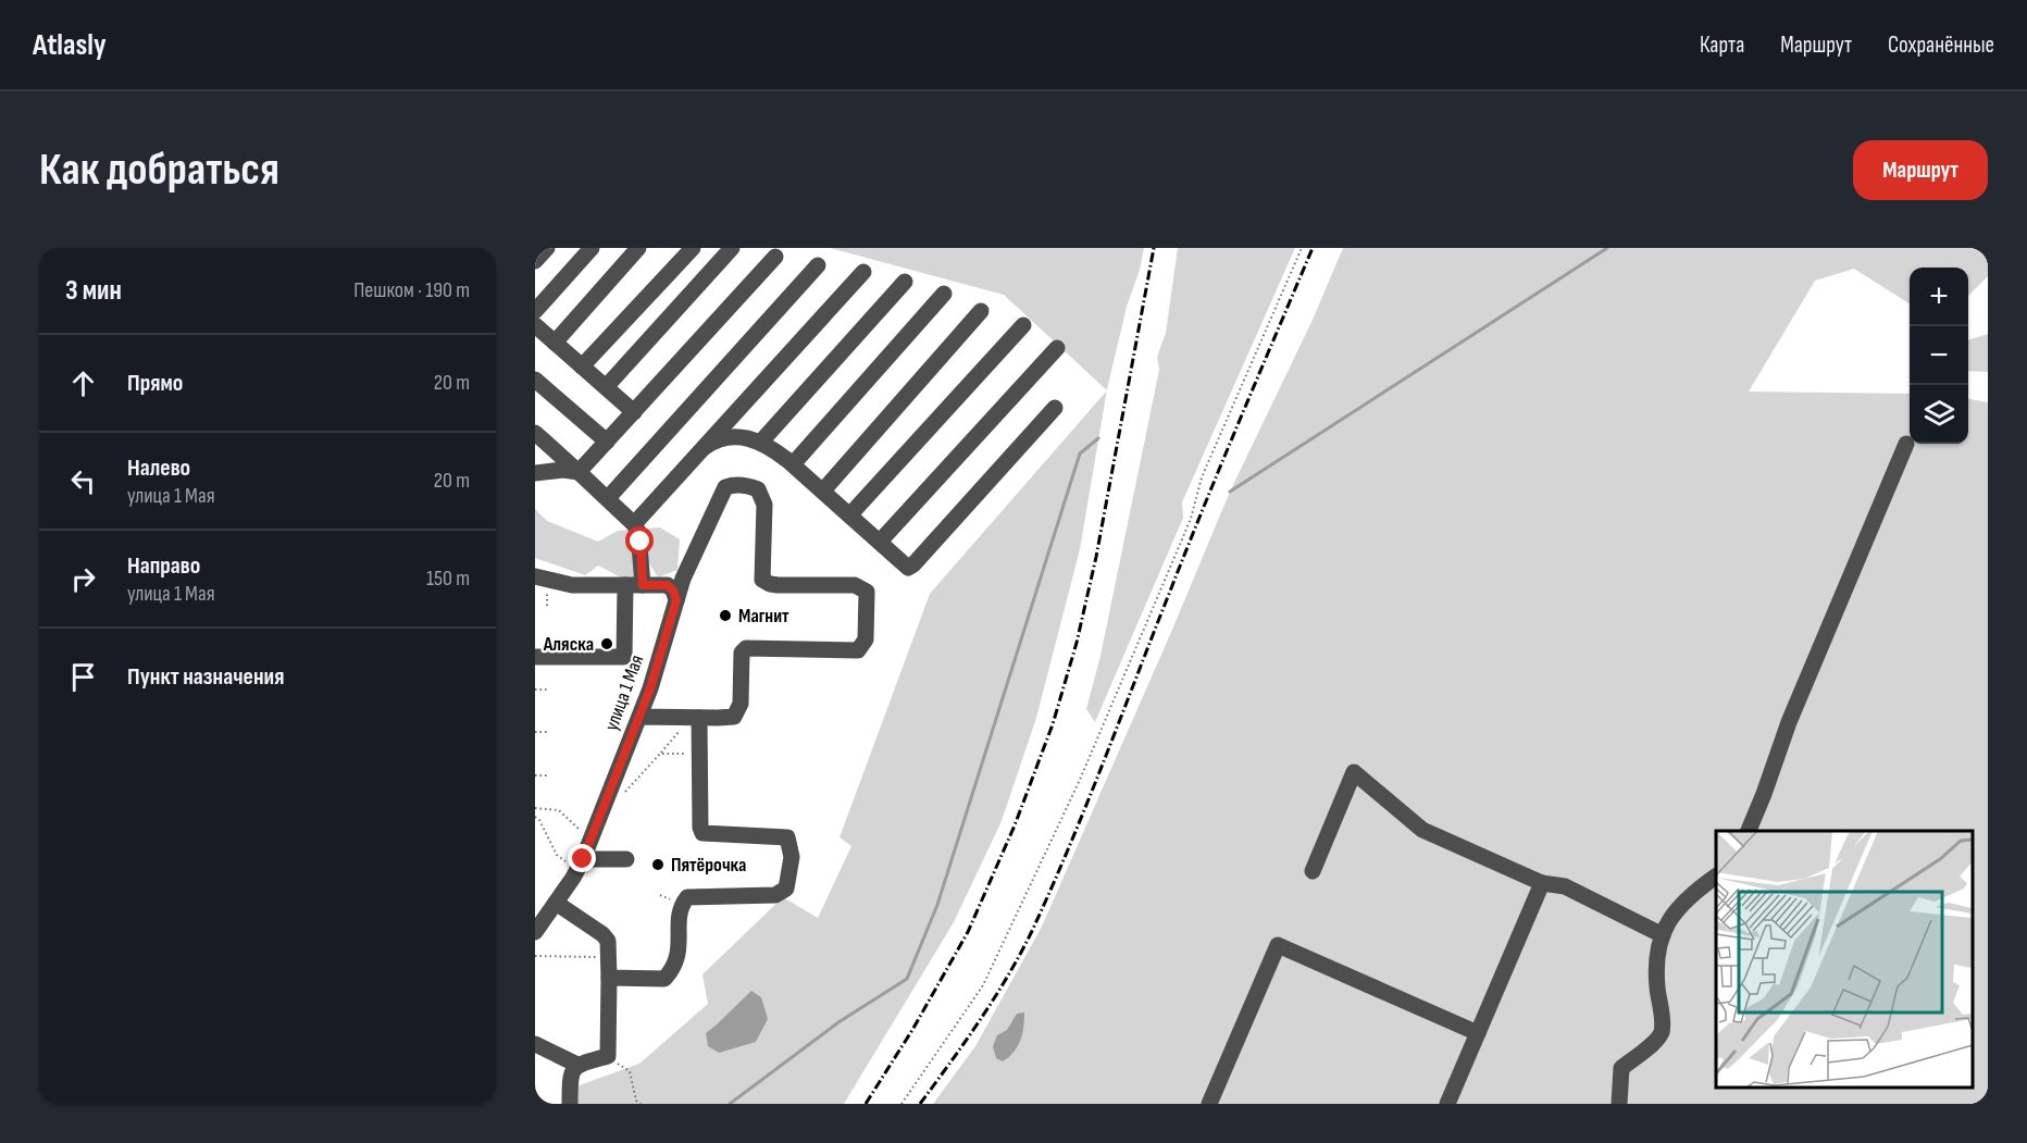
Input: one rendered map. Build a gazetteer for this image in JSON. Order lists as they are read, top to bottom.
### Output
{
  "streets": {
    "street": ["улица 1 Мая"]
  },
  "places": ["Магнит", "Аляска", "Пятёрочка"],
  "page": {
    "header": "Atlasly",
    "nav": ["Карта", "Маршрут", "Сохранённые"],
    "buttons": "Маршрут",
    "title": "Как добраться",
    "heading": ["3 мин", "Пешком · 190 m"],
    "map_buttons": ["+", "−"],
    "list": [
      ["Прямо", "20 m"],
      ["Налево", "улица 1 Мая", "20 m"],
      ["Направо", "улица 1 Мая", "150 m"],
      "Пункт назначения"
    ]
  }
}
